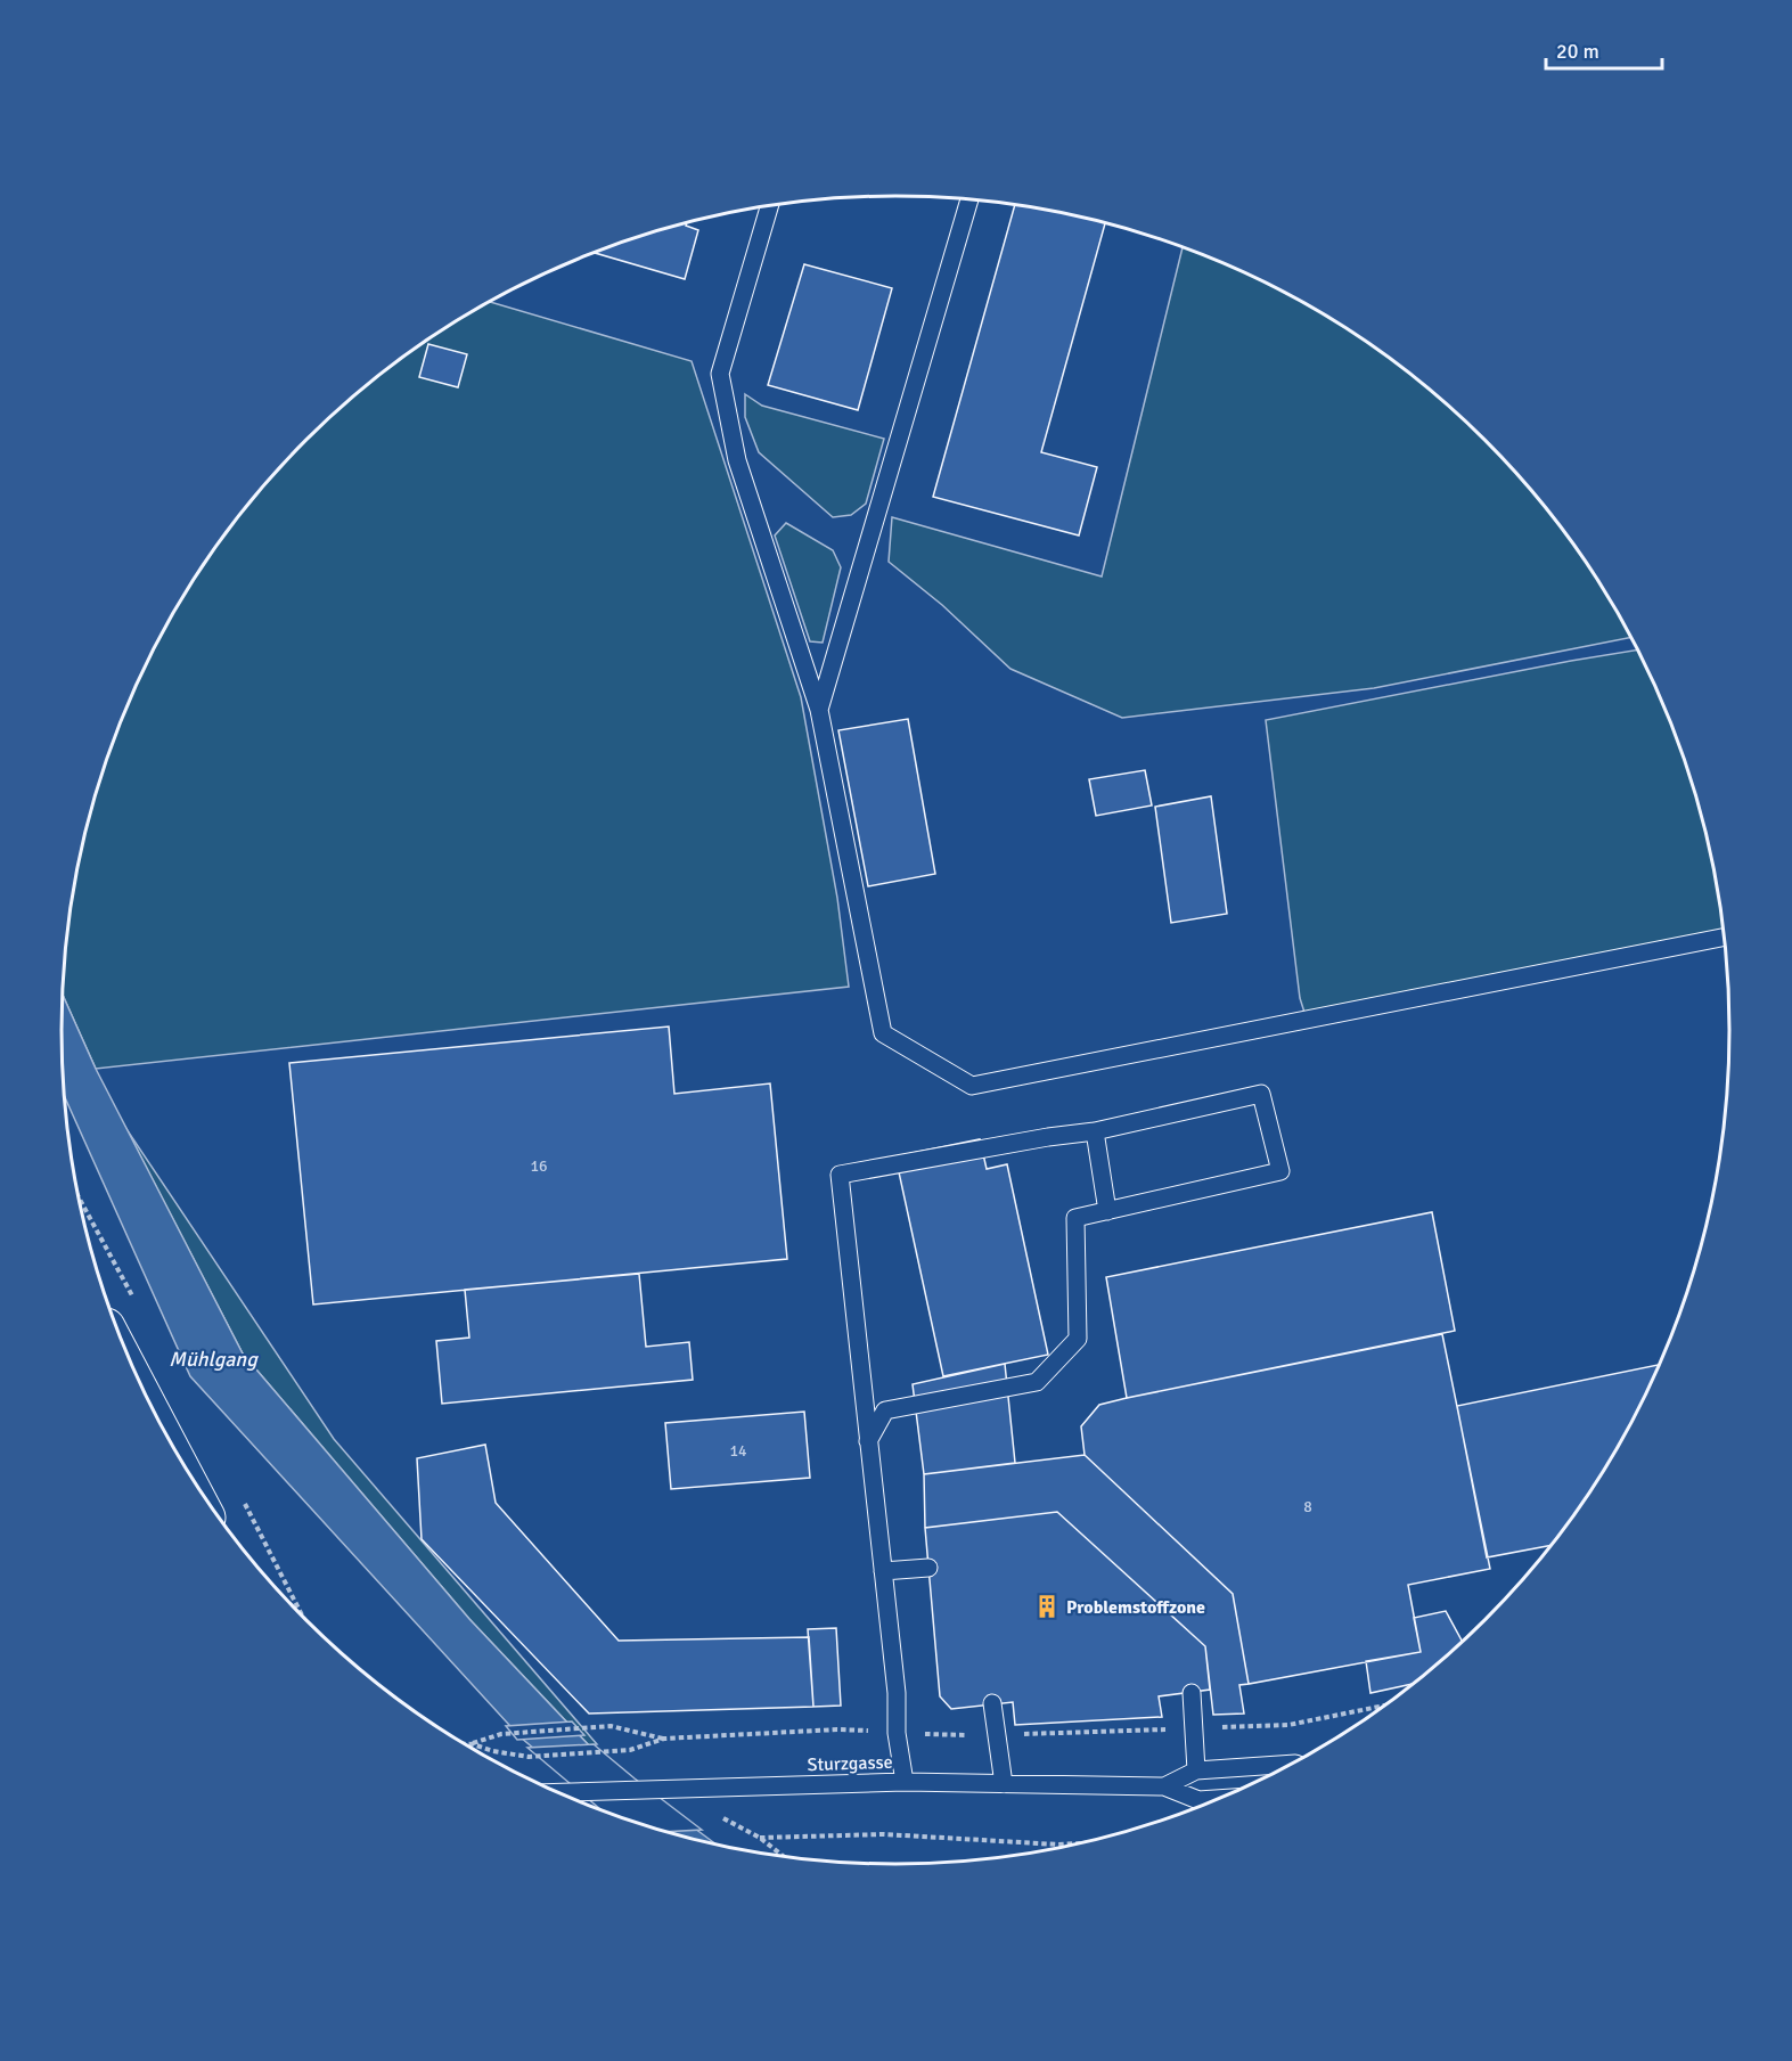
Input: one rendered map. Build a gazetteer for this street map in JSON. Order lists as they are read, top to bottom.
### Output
{
  "streets": {
    "lane": ["Sturzgasse"]
  },
  "water": ["Mühlgang"],
  "places": {
    "building": ["Problemstoffzone"]
  },
  "house_numbers": ["16", "14", "8"],
  "scale_bar": "20 m"
}
